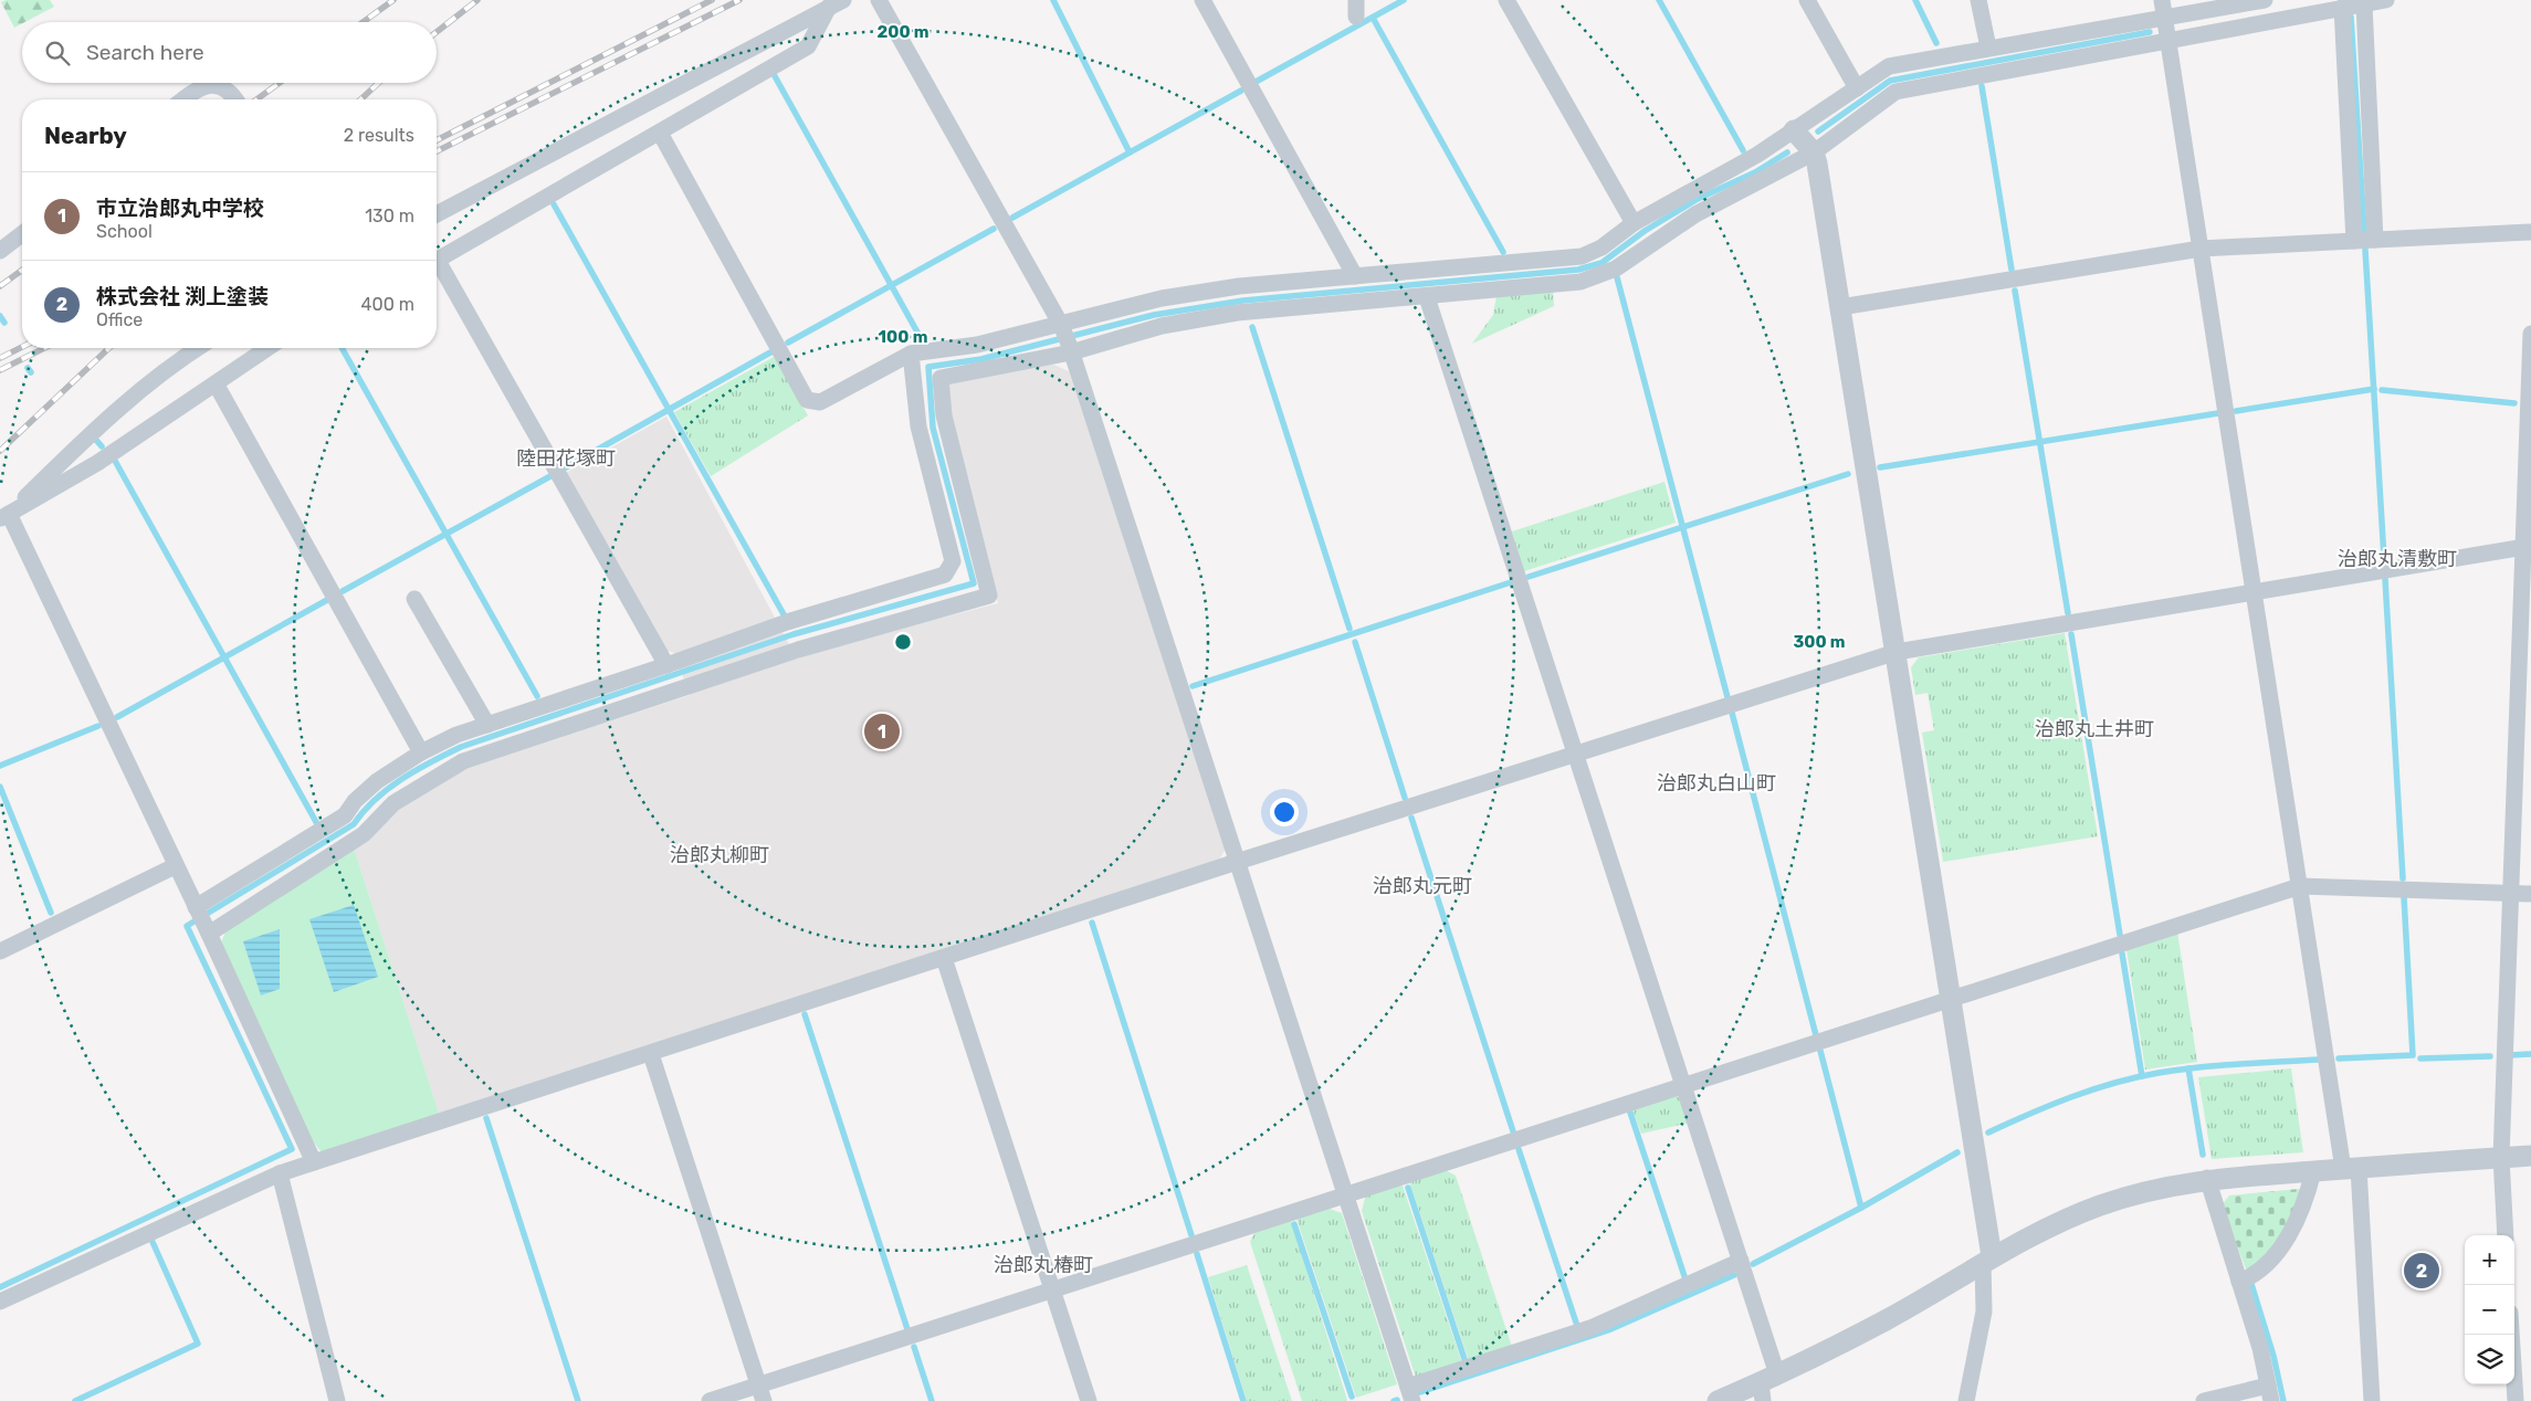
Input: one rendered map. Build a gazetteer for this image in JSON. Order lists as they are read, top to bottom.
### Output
{
  "districts": [
    "陸田花塚町",
    "治郎丸清敷町",
    "治郎丸土井町",
    "治郎丸白山町",
    "治郎丸柳町",
    "治郎丸元町",
    "治郎丸椿町"
  ],
  "page": {
    "search": "Search here",
    "heading": ["Nearby", "2 results"],
    "list": [
      {
        "mark": "1",
        "name": "市立治郎丸中学校",
        "note": "School",
        "value": "130 m"
      },
      {
        "mark": "2",
        "name": "株式会社 渕上塗装",
        "note": "Office",
        "value": "400 m"
      }
    ],
    "pins": ["1", "2"],
    "map_buttons": ["+", "−"]
  },
  "rings": ["200 m", "100 m", "300 m"]
}
